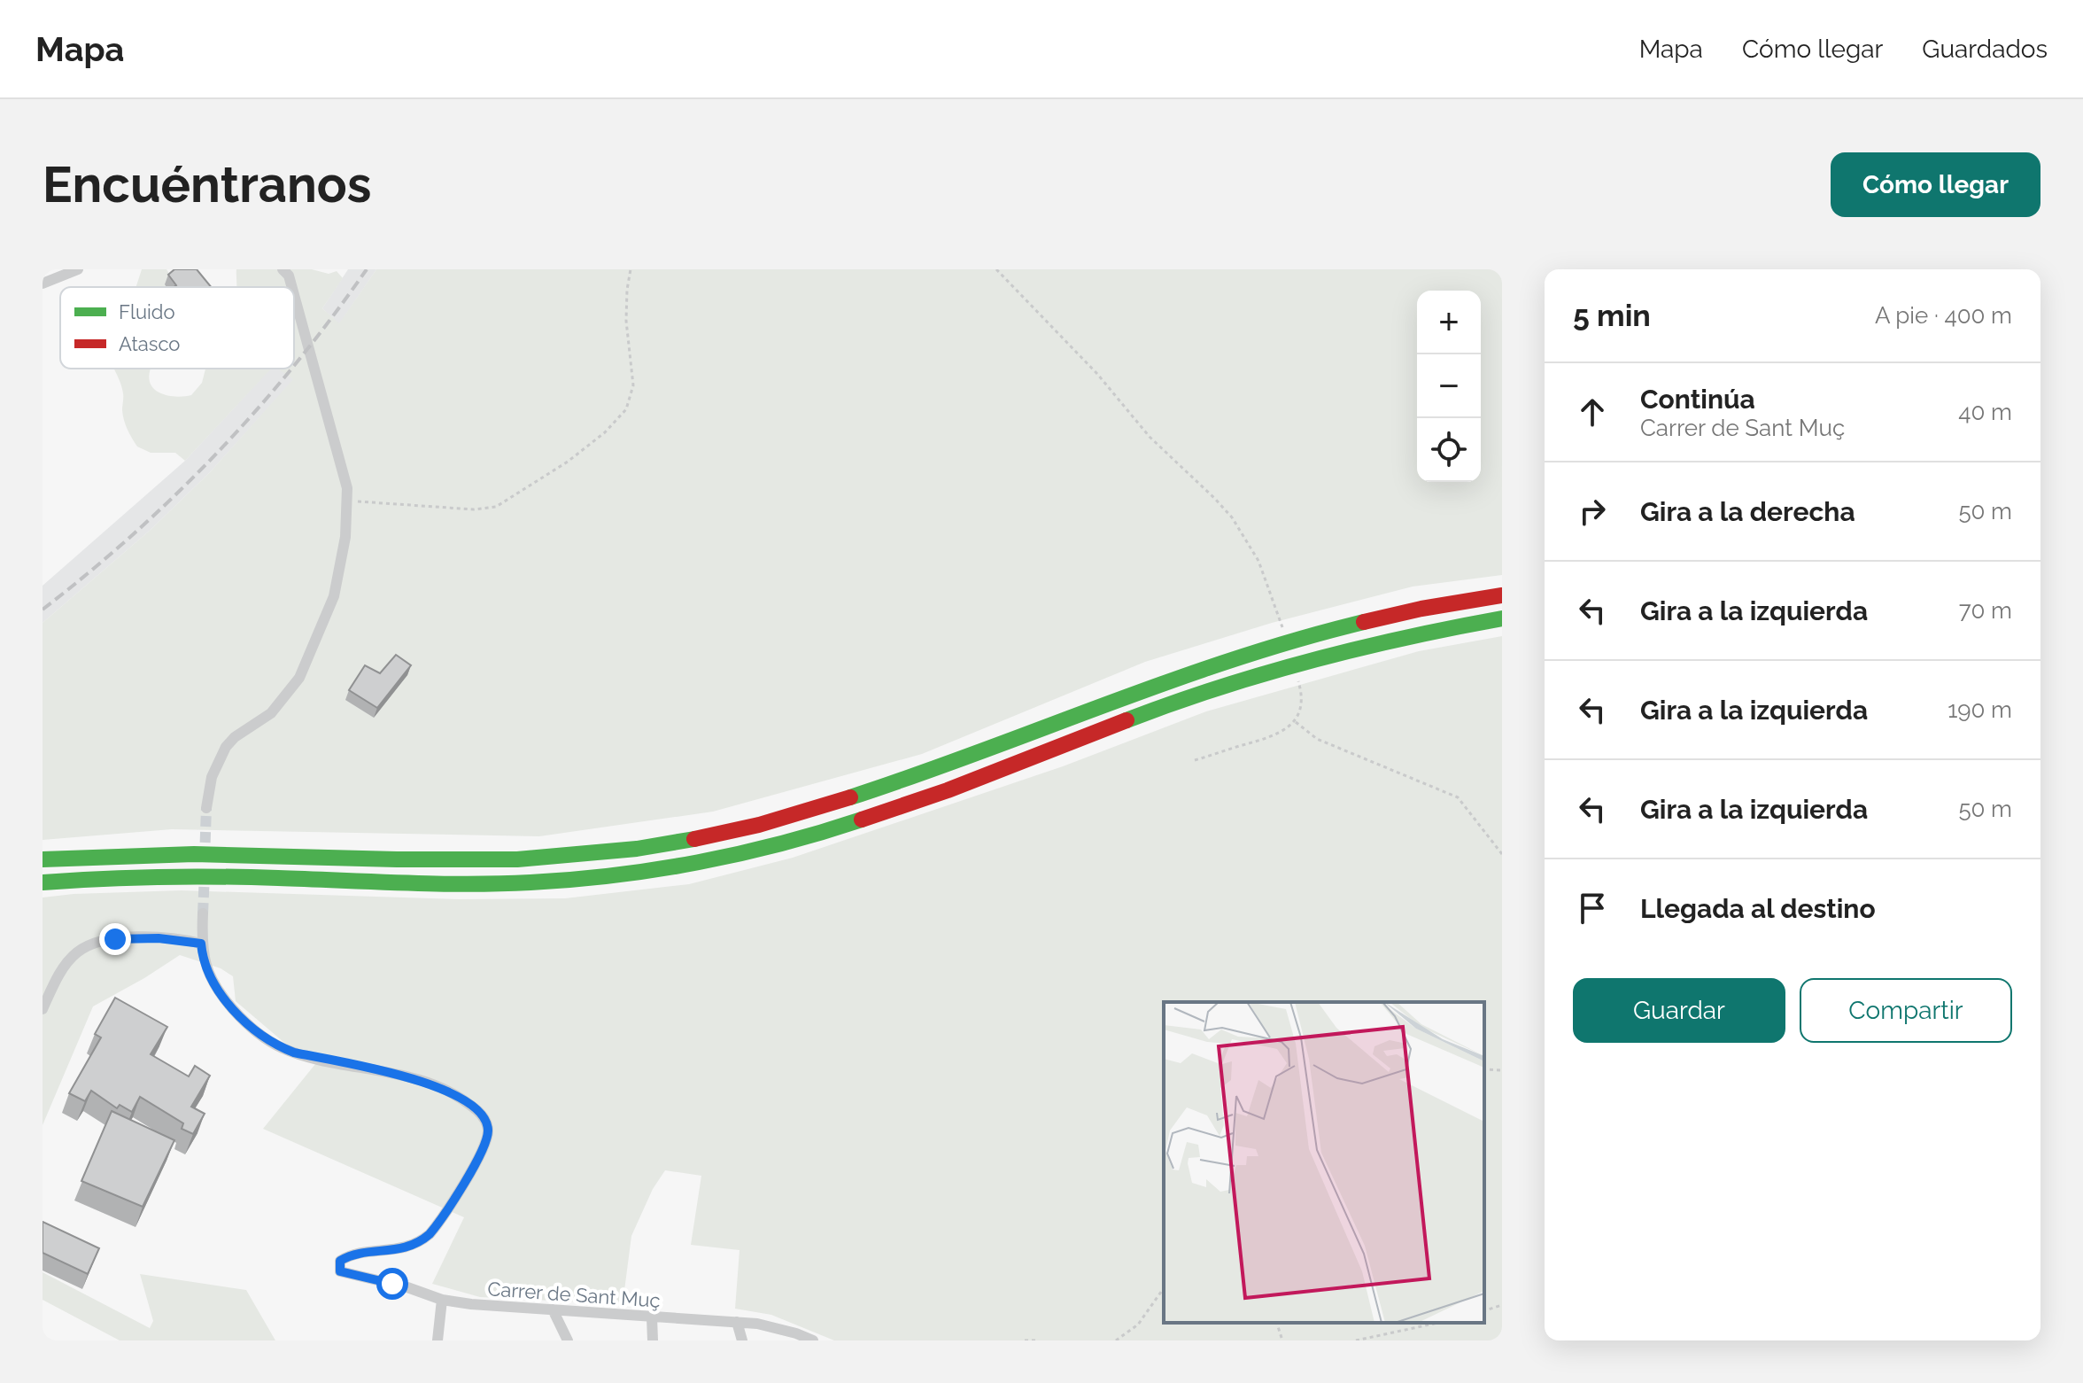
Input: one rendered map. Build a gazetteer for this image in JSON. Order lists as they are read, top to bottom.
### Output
{
  "streets": {
    "street": ["Carrer de Sant Muç"]
  },
  "legend": ["Fluido", "Atasco"],
  "page": {
    "header": "Mapa",
    "nav": ["Mapa", "Cómo llegar", "Guardados"],
    "buttons": [
      "Cómo llegar",
      ["Guardar", "Compartir"]
    ],
    "title": "Encuéntranos",
    "heading": ["5 min", "A pie · 400 m"],
    "map_buttons": ["+", "−"],
    "list": [
      ["Continúa", "Carrer de Sant Muç", "40 m"],
      ["Gira a la derecha", "50 m"],
      ["Gira a la izquierda", "70 m"],
      ["Gira a la izquierda", "190 m"],
      ["Gira a la izquierda", "50 m"],
      "Llegada al destino"
    ]
  }
}
